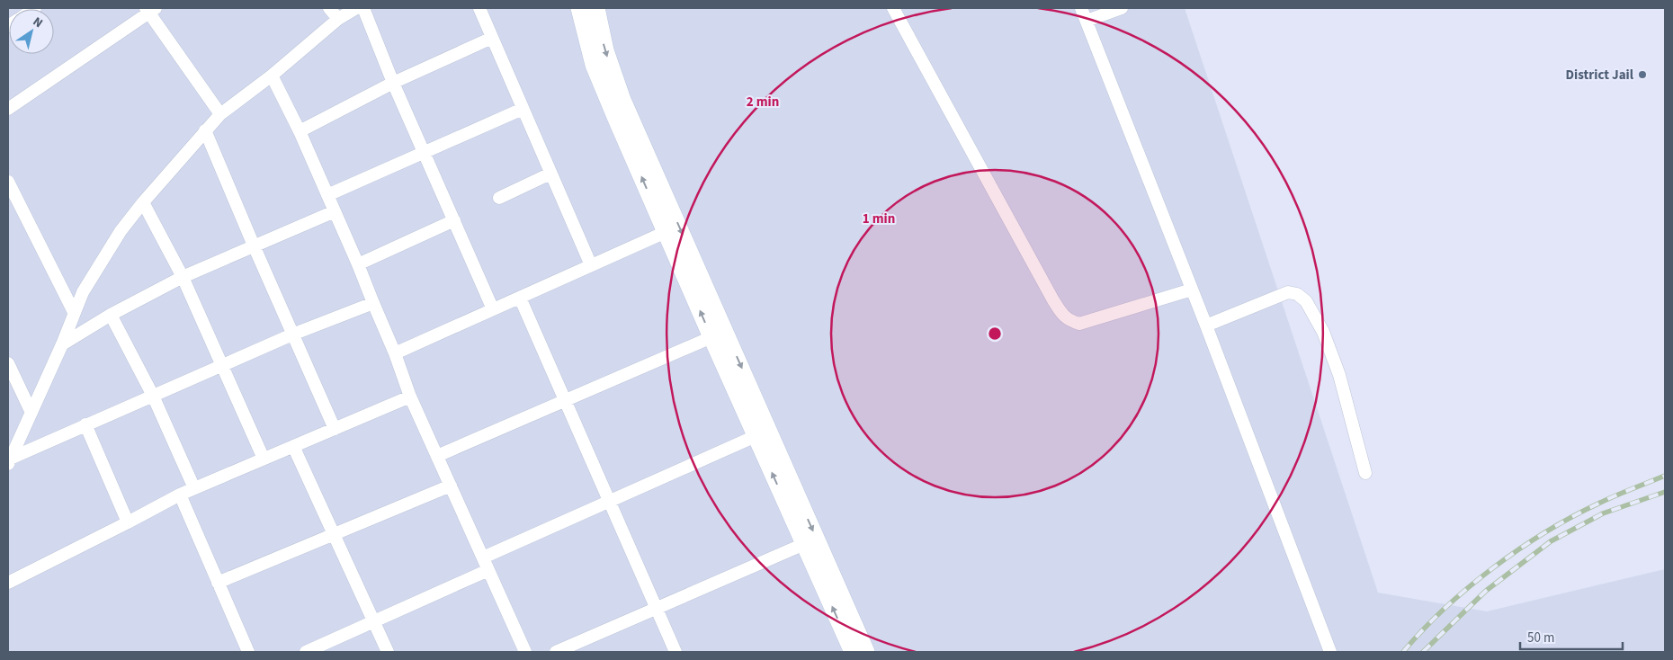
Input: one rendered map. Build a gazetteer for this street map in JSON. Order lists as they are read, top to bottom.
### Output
{
  "places": ["District Jail"],
  "scale_bar": "50 m",
  "north": "top right",
  "rings": ["2 min", "1 min"]
}
